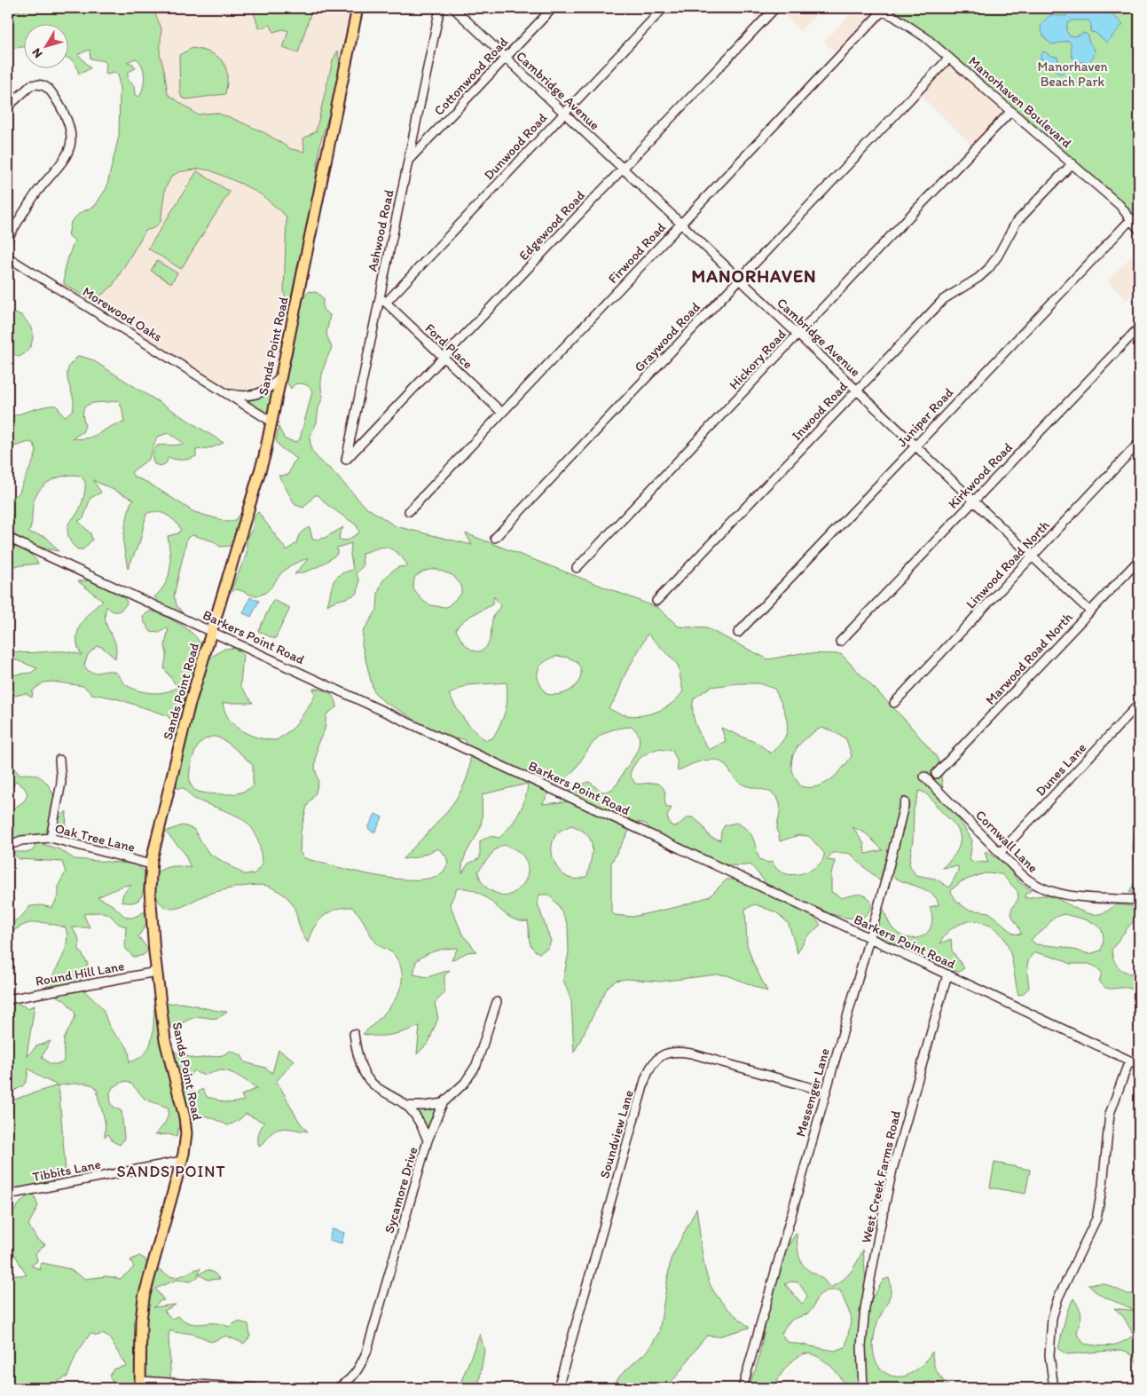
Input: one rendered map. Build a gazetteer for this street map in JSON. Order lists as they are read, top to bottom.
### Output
{
  "streets": {
    "main road": ["Sands Point Road"],
    "street": [
      "Cottonwood Road",
      "Cambridge Avenue",
      "Manorhaven Boulevard",
      "Dunwood Road",
      "Edgewood Road",
      "Ashwood Road",
      "Firwood Road",
      "Morewood Oaks",
      "Graywood Road",
      "Ford Place",
      "Hickory Road",
      "Inwood Road",
      "Juniper Road",
      "Kirkwood Road",
      "Linwood Road North",
      "Barkers Point Road",
      "Marwood Road North",
      "Dunes Lane",
      "Oak Tree Lane",
      "Cornwall Lane",
      "Round Hill Lane",
      "Messenger Lane",
      "Soundview Lane",
      "Tibbits Lane",
      "West Creek Farms Road",
      "Sycamore Drive"
    ]
  },
  "crossings": [
    ["Cottonwood Road", "Cambridge Avenue"],
    ["Cottonwood Road", "Ashwood Road"],
    ["Cambridge Avenue", "Dunwood Road"],
    ["Cambridge Avenue", "Edgewood Road"],
    ["Cambridge Avenue", "Firwood Road"],
    ["Cambridge Avenue", "Graywood Road"],
    ["Cambridge Avenue", "Hickory Road"],
    ["Cambridge Avenue", "Inwood Road"],
    ["Cambridge Avenue", "Juniper Road"],
    ["Cambridge Avenue", "Kirkwood Road"],
    ["Cambridge Avenue", "Linwood Road North"],
    ["Cambridge Avenue", "Marwood Road North"],
    ["Manorhaven Boulevard", "Firwood Road"],
    ["Manorhaven Boulevard", "Graywood Road"],
    ["Manorhaven Boulevard", "Hickory Road"],
    ["Manorhaven Boulevard", "Inwood Road"],
    ["Manorhaven Boulevard", "Juniper Road"],
    ["Dunwood Road", "Ashwood Road"],
    ["Dunwood Road", "Ford Place"],
    ["Edgewood Road", "Ashwood Road"],
    ["Edgewood Road", "Ford Place"],
    ["Ashwood Road", "Ford Place"],
    ["Firwood Road", "Ford Place"],
    ["Morewood Oaks", "Sands Point Road"],
    ["Sands Point Road", "Barkers Point Road"],
    ["Sands Point Road", "Oak Tree Lane"],
    ["Sands Point Road", "Round Hill Lane"],
    ["Sands Point Road", "Tibbits Lane"],
    ["Barkers Point Road", "Messenger Lane"],
    ["Barkers Point Road", "West Creek Farms Road"],
    ["Dunes Lane", "Cornwall Lane"],
    ["Messenger Lane", "Soundview Lane"]
  ],
  "districts": ["MANORHAVEN", "SANDS POINT"],
  "parks": ["Manorhaven Beach Park"],
  "north": "bottom left"
}
